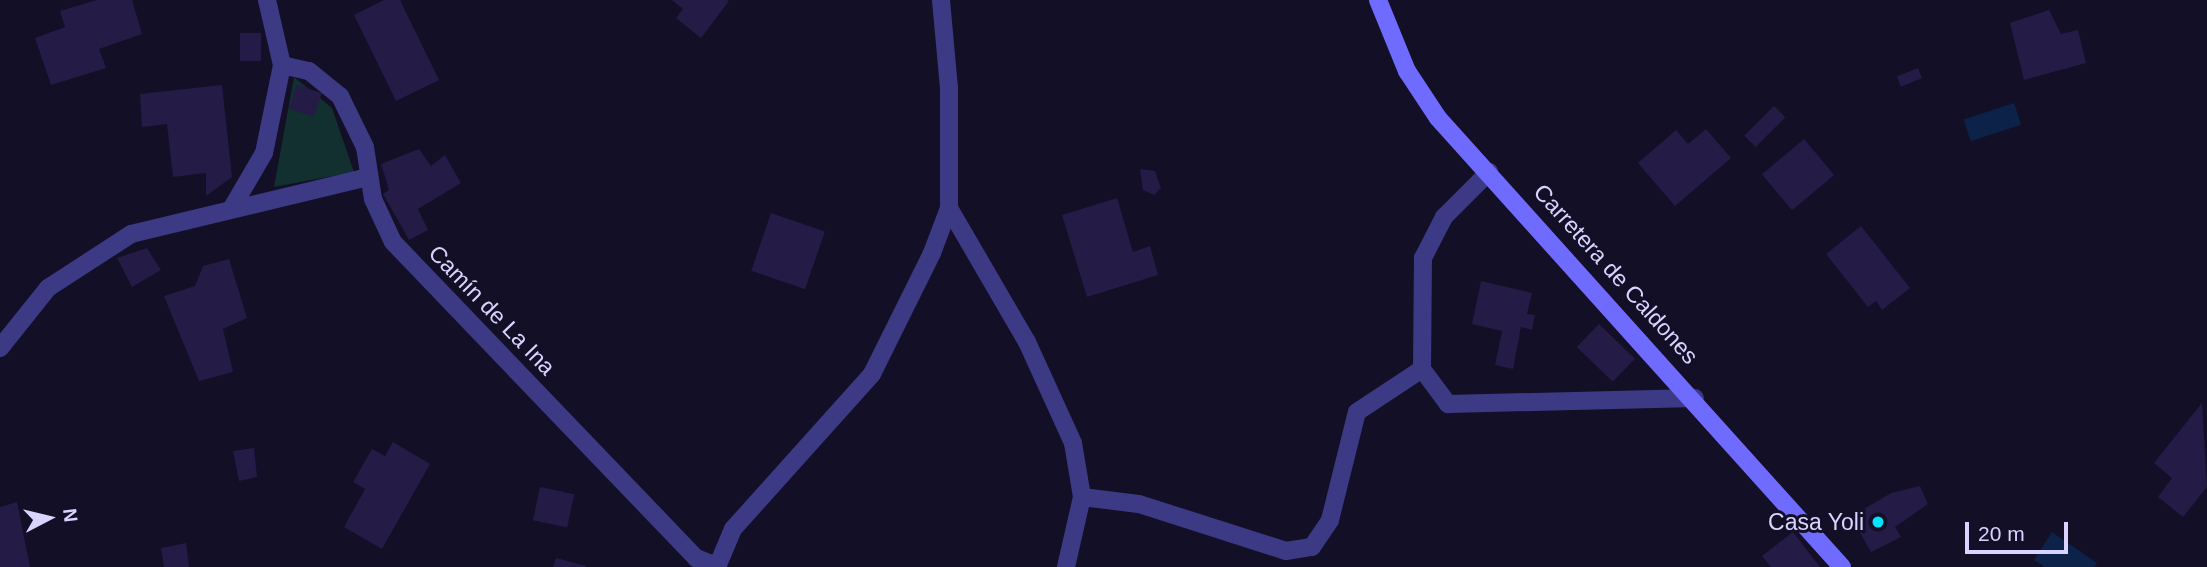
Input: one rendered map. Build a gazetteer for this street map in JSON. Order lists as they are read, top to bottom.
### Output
{
  "streets": {
    "street": ["Carretera de Caldones", "Camín de La Ina"]
  },
  "places": ["Casa Yoli"],
  "scale_bar": "20 m",
  "north": "right"
}
